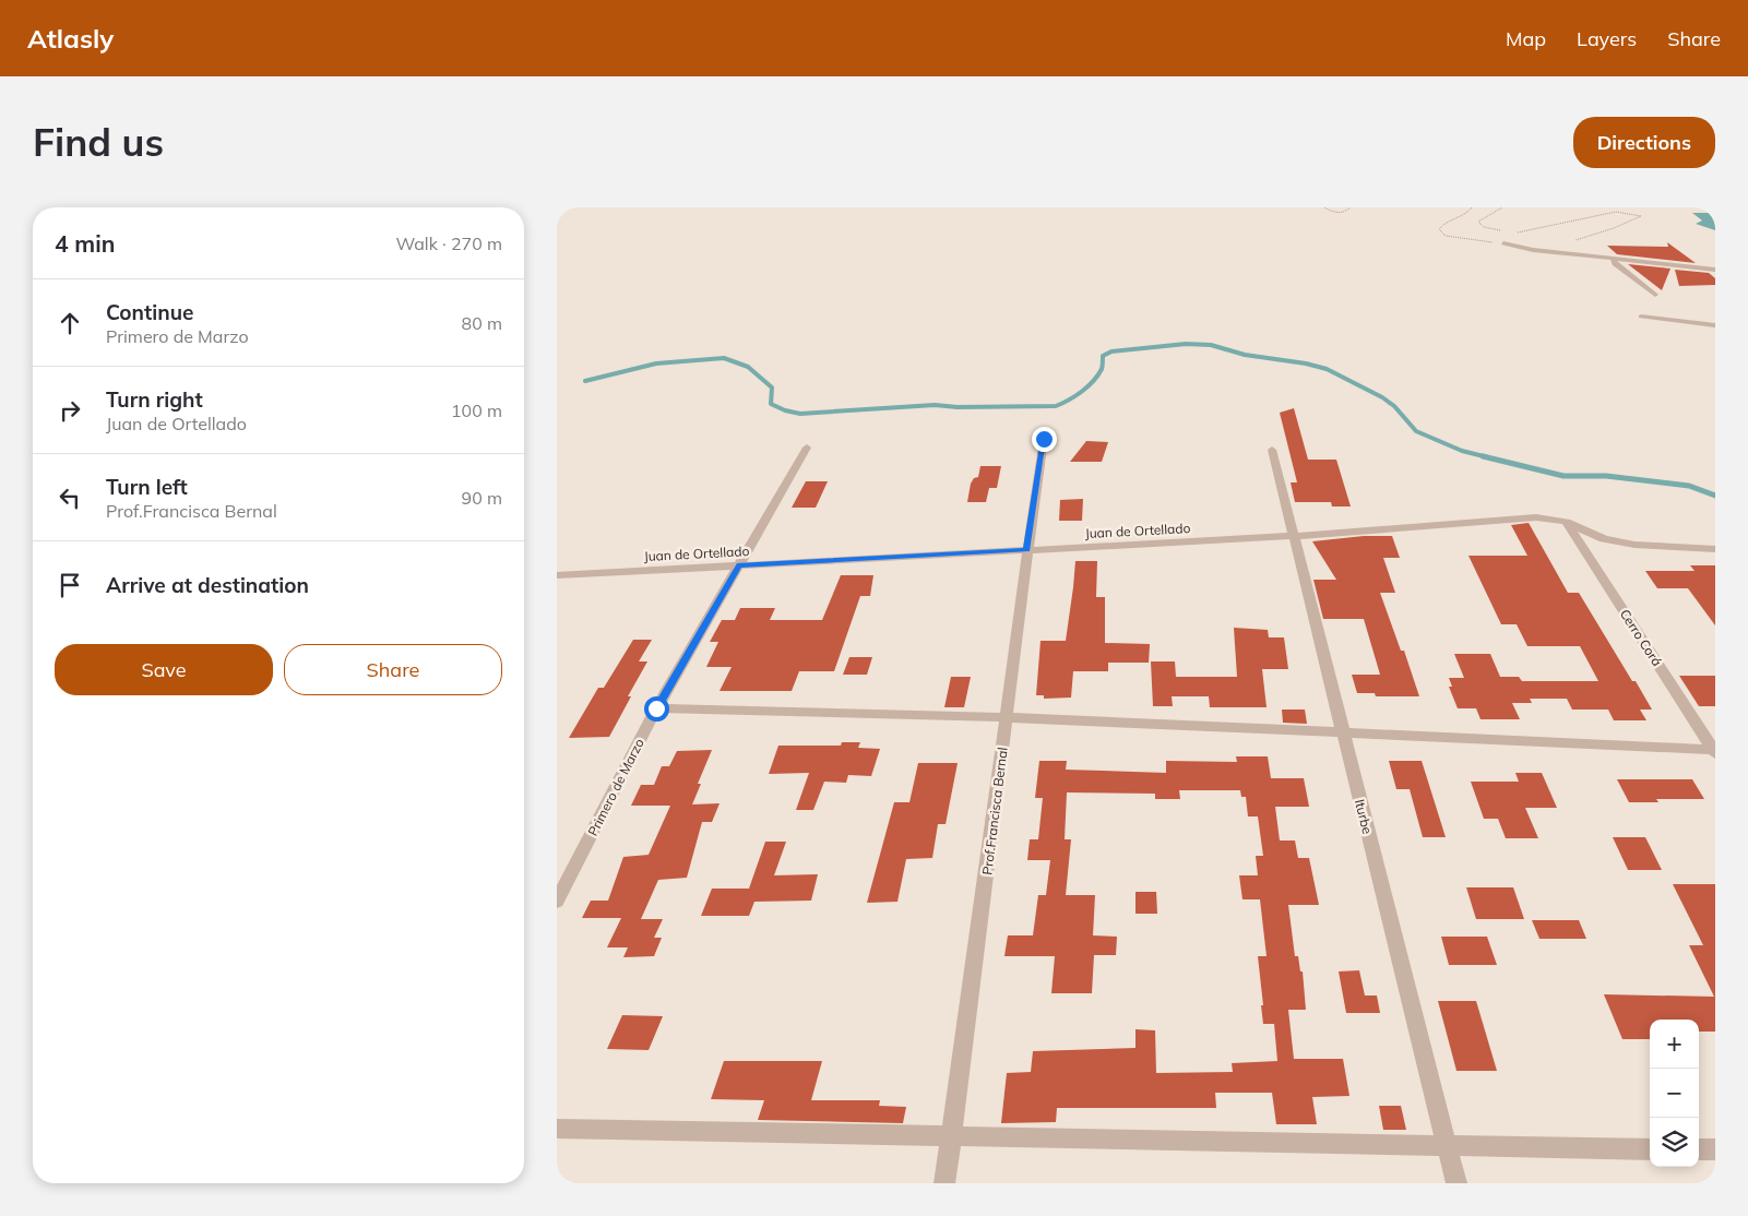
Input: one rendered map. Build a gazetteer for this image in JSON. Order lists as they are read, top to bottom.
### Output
{
  "streets": {
    "street": [
      "Juan de Ortellado",
      "Cerro Corá",
      "Primero de Marzo",
      "Prof.Francisca Bernal",
      "Iturbe"
    ]
  },
  "crossings": [
    ["Juan de Ortellado", "Cerro Corá"],
    ["Juan de Ortellado", "Primero de Marzo"],
    ["Juan de Ortellado", "Prof.Francisca Bernal"],
    ["Juan de Ortellado", "Iturbe"]
  ],
  "page": {
    "header": "Atlasly",
    "nav": ["Map", "Layers", "Share"],
    "buttons": [
      "Directions",
      ["Save", "Share"]
    ],
    "title": "Find us",
    "heading": ["4 min", "Walk · 270 m"],
    "list": [
      ["Continue", "Primero de Marzo", "80 m"],
      ["Turn right", "Juan de Ortellado", "100 m"],
      ["Turn left", "Prof.Francisca Bernal", "90 m"],
      "Arrive at destination"
    ],
    "map_buttons": ["+", "−"]
  }
}
